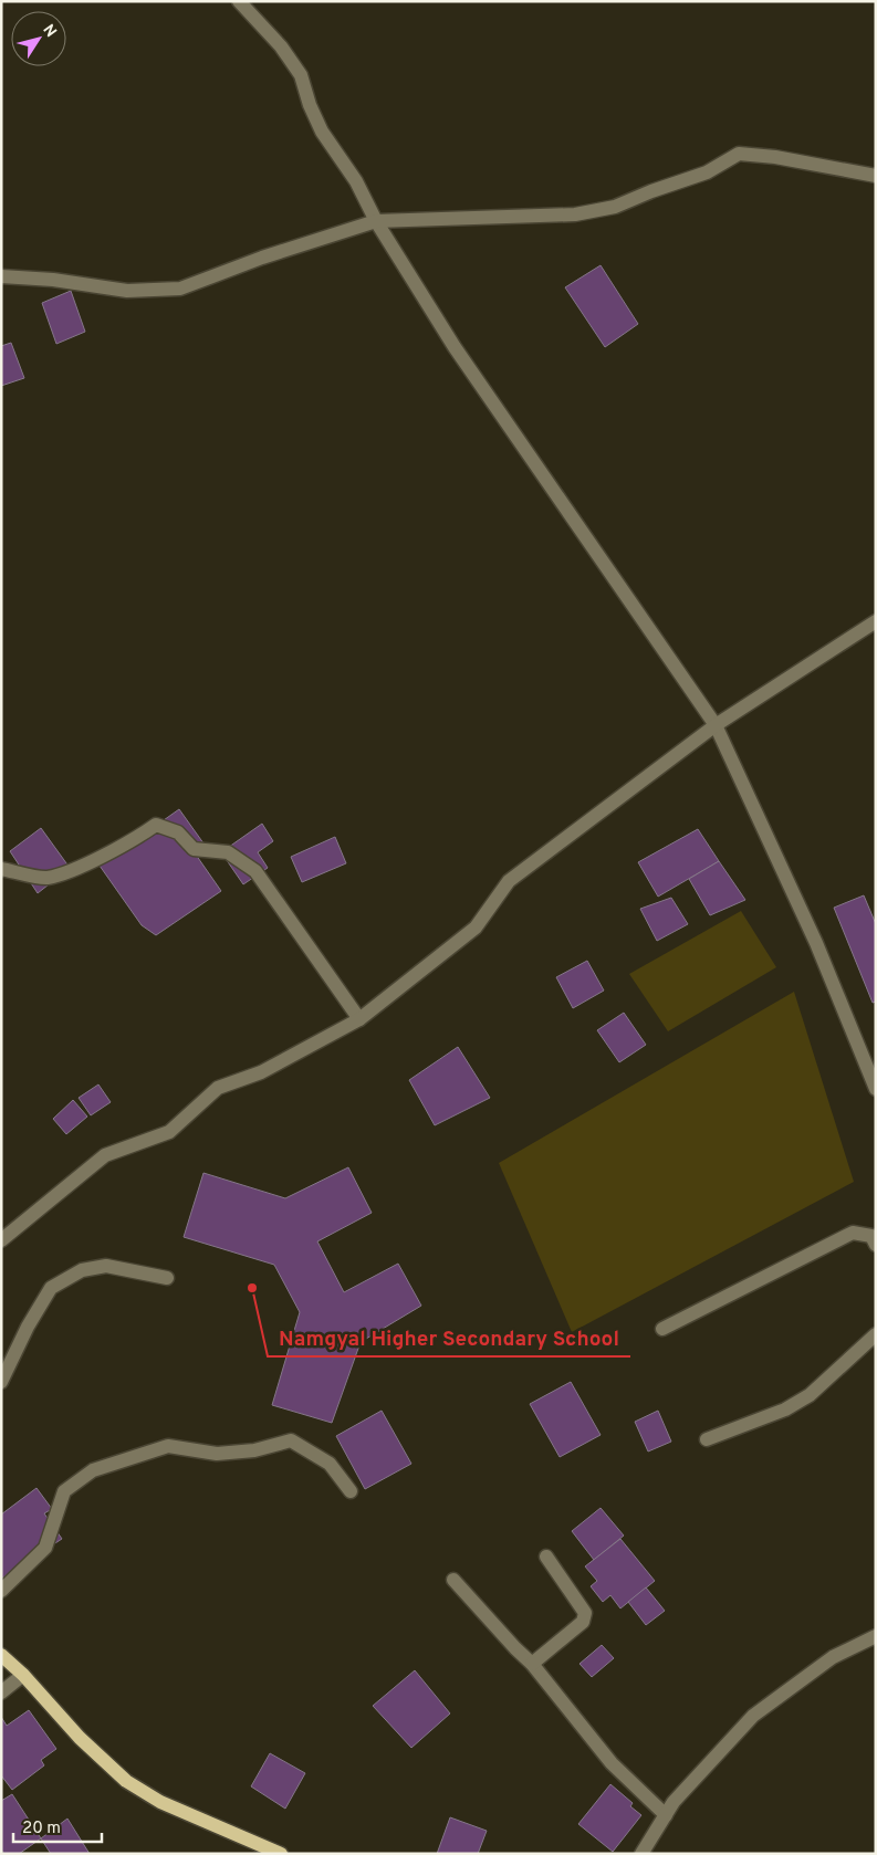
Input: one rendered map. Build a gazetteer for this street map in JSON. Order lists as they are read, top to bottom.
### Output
{
  "places": ["Namgyal Higher Secondary School"],
  "scale_bar": "20 m",
  "north": "top right"
}
